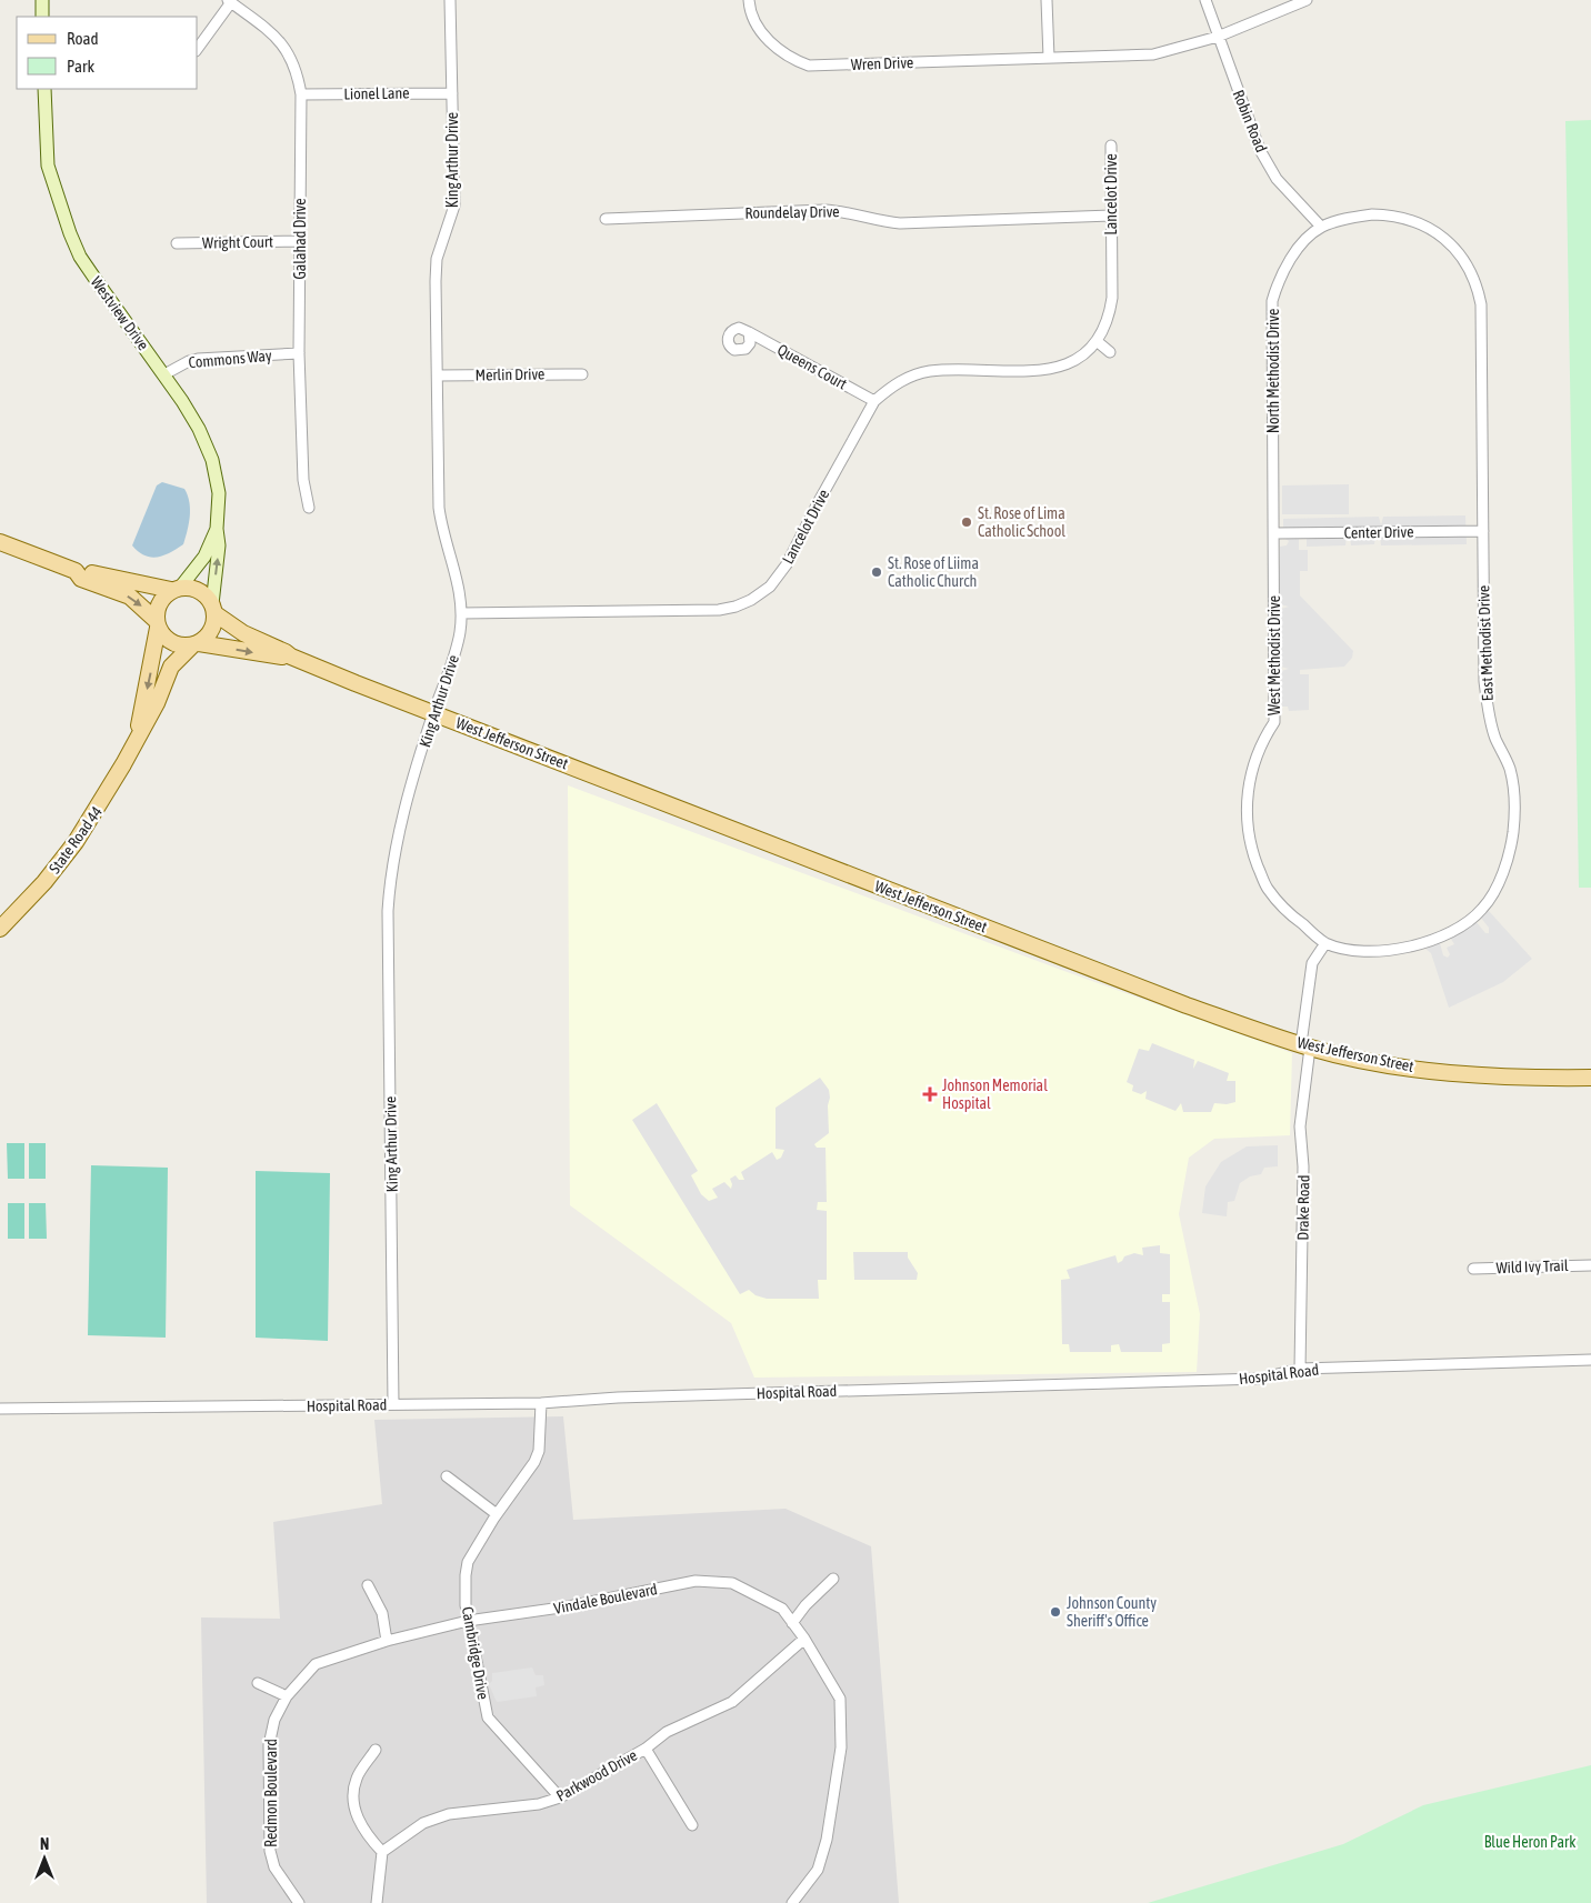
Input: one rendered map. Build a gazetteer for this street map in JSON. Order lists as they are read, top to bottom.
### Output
{
  "streets": {
    "main road": ["West Jefferson Street", "State Road 44"],
    "street": [
      "Wren Drive",
      "Lionel Lane",
      "Robin Road",
      "King Arthur Drive",
      "Lancelot Drive",
      "Roundelay Drive",
      "Galahad Drive",
      "Wright Court",
      "Westview Drive",
      "Commons Way",
      "Queens Court",
      "North Methodist Drive",
      "Merlin Drive",
      "Center Drive",
      "East Methodist Drive",
      "West Methodist Drive",
      "Drake Road",
      "Wild Ivy Trail",
      "Hospital Road",
      "Vindale Boulevard",
      "Cambridge Drive",
      "Parkwood Drive",
      "Redmon Boulevard"
    ]
  },
  "crossings": [
    ["Wren Drive", "Robin Road"],
    ["Lionel Lane", "King Arthur Drive"],
    ["Lionel Lane", "Galahad Drive"],
    ["Robin Road", "North Methodist Drive"],
    ["King Arthur Drive", "Lancelot Drive"],
    ["King Arthur Drive", "Merlin Drive"],
    ["King Arthur Drive", "West Jefferson Street"],
    ["King Arthur Drive", "Hospital Road"],
    ["Lancelot Drive", "Roundelay Drive"],
    ["Lancelot Drive", "Queens Court"],
    ["Galahad Drive", "Wright Court"],
    ["Galahad Drive", "Commons Way"],
    ["Westview Drive", "Commons Way"],
    ["Westview Drive", "West Jefferson Street"],
    ["Westview Drive", "State Road 44"],
    ["North Methodist Drive", "Center Drive"],
    ["North Methodist Drive", "East Methodist Drive"],
    ["North Methodist Drive", "West Methodist Drive"],
    ["Center Drive", "East Methodist Drive"],
    ["Center Drive", "West Methodist Drive"],
    ["East Methodist Drive", "West Methodist Drive"],
    ["East Methodist Drive", "Drake Road"],
    ["West Methodist Drive", "Drake Road"],
    ["West Jefferson Street", "State Road 44"],
    ["West Jefferson Street", "Drake Road"],
    ["Drake Road", "Hospital Road"],
    ["Hospital Road", "Cambridge Drive"],
    ["Vindale Boulevard", "Cambridge Drive"],
    ["Vindale Boulevard", "Parkwood Drive"],
    ["Vindale Boulevard", "Redmon Boulevard"],
    ["Cambridge Drive", "Parkwood Drive"]
  ],
  "parks": ["Blue Heron Park"],
  "places": {
    "other": ["St. Rose of Lima Catholic School", "St. Rose of Liima Catholic Church", "Johnson County Sheriff's Office"],
    "health": ["Johnson Memorial Hospital"]
  },
  "legend": ["Road", "Park"],
  "north": "top"
}
